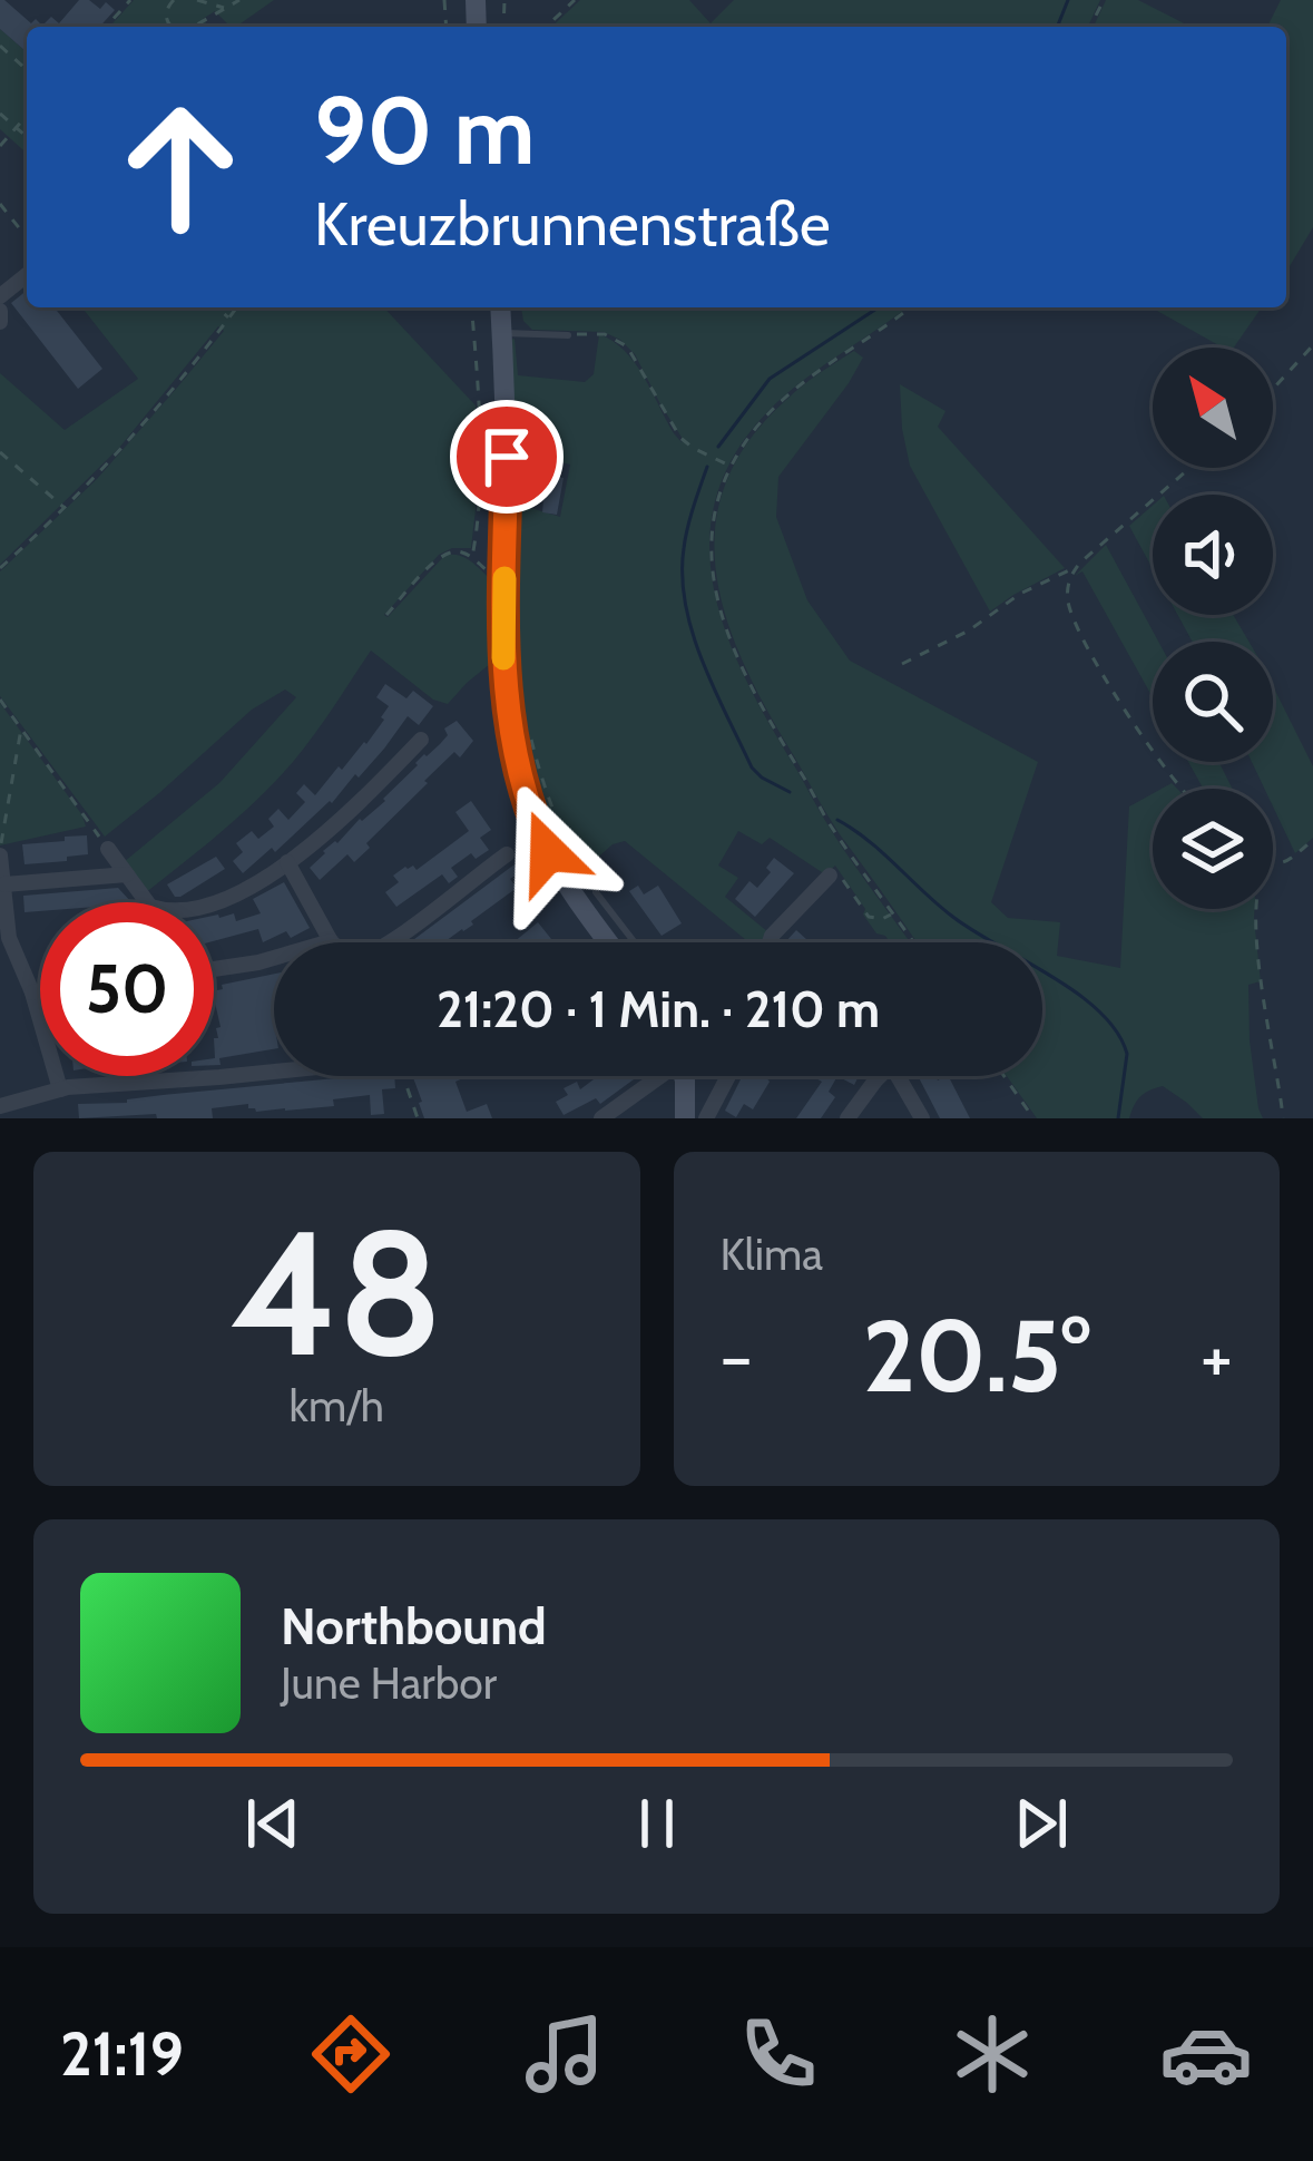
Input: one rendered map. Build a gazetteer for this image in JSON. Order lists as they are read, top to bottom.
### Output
{
  "north": "top left",
  "page": {
    "turn": ["90 m", "Kreuzbrunnenstraße"],
    "limit": "50",
    "trip": "21:20 · 1 Min. · 210 m",
    "tile": [
      ["48", "km/h"],
      "Klima"
    ],
    "heat": ["−", "20.5°", "+"],
    "song": ["Northbound", "June Harbor"],
    "tabs": "21:19"
  }
}
